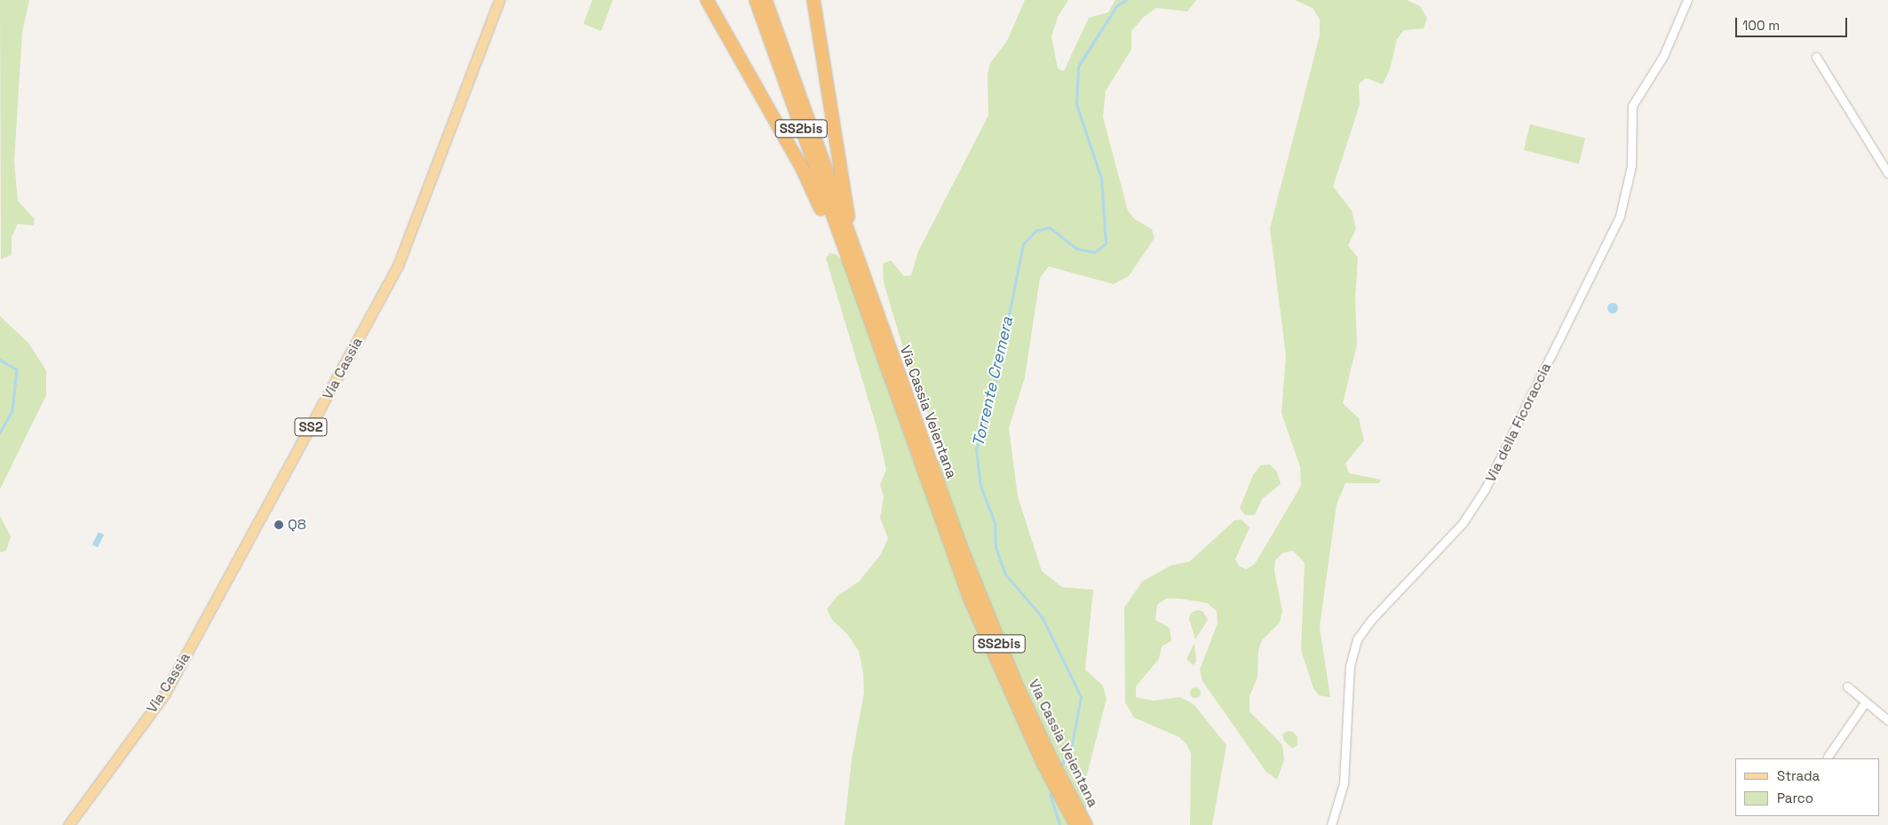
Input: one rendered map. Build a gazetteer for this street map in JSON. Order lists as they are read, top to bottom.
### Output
{
  "streets": {
    "highway": ["SS2bis", "Via Cassia Veientana"],
    "main road": ["Via Cassia", "SS2"],
    "street": ["Via della Ficoraccia"]
  },
  "water": ["Torrente Cremera"],
  "places": ["Q8"],
  "legend": ["Strada", "Parco"],
  "scale_bar": "100 m"
}
